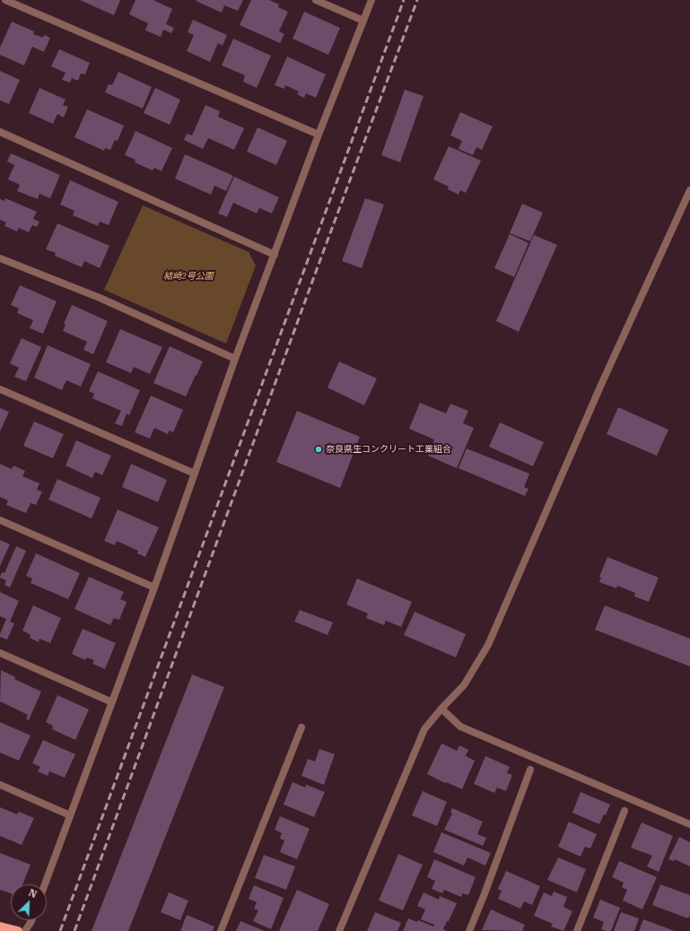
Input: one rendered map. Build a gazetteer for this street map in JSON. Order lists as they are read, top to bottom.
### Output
{
  "parks": ["結崎2号公園"],
  "places": ["奈良県生コンクリート工業組合"],
  "north": "top right"
}
